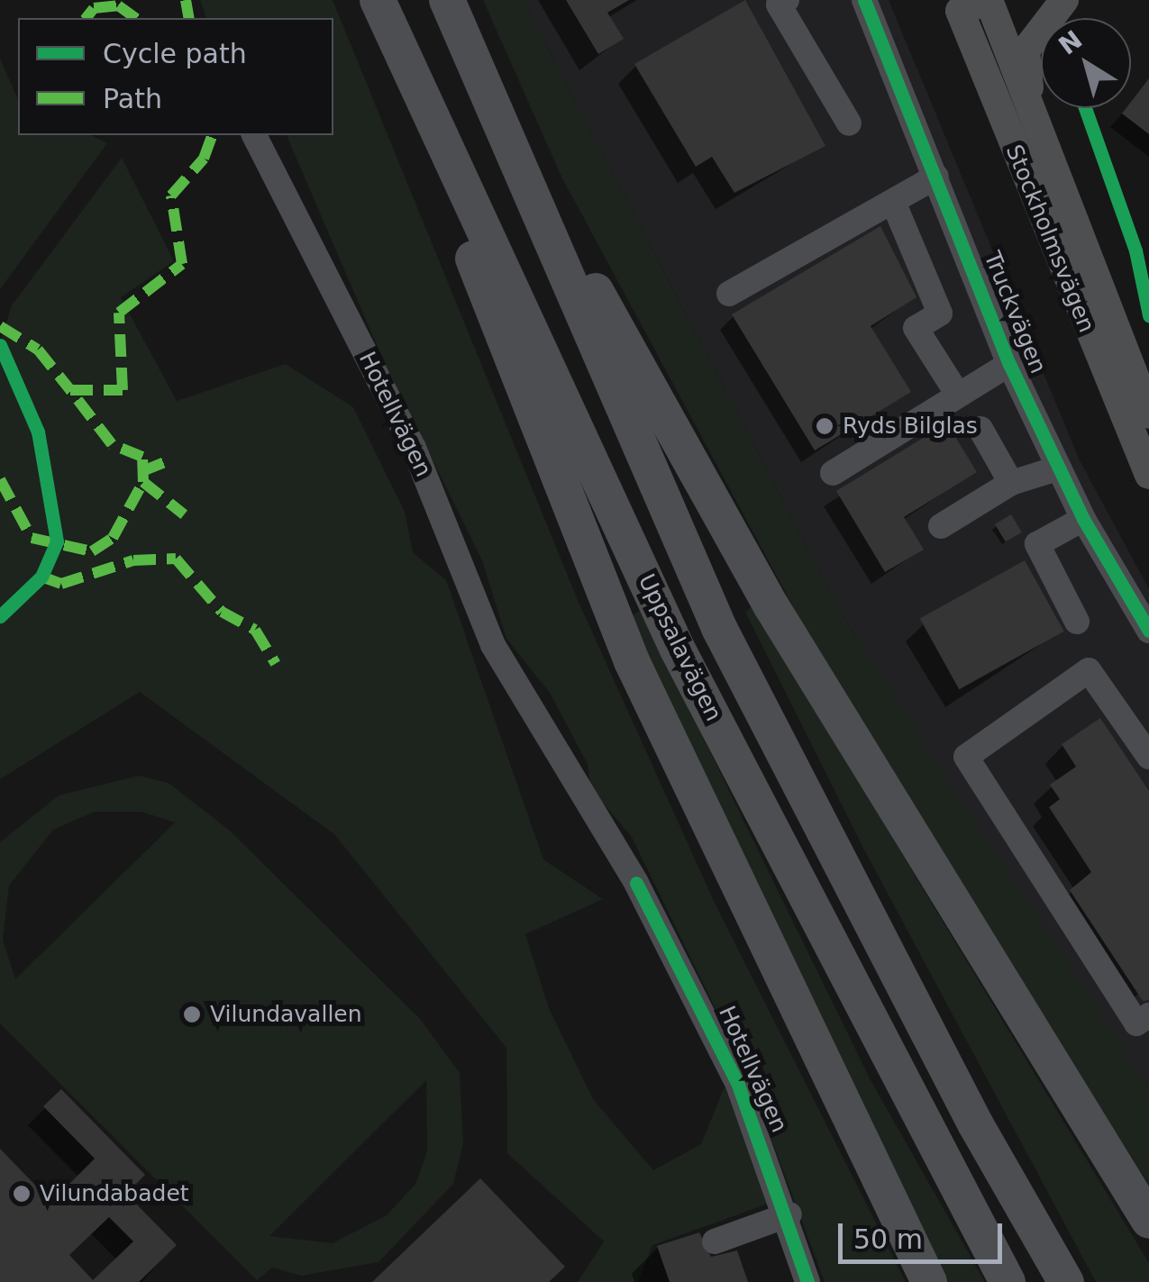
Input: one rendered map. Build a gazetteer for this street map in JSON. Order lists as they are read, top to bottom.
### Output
{
  "streets": {
    "highway": ["Uppsalavägen"],
    "main road": ["Stockholmsvägen"],
    "street": ["Truckvägen", "Hotellvägen"]
  },
  "places": ["Ryds Bilglas", "Vilundavallen", "Vilundabadet"],
  "legend": ["Cycle path", "Path"],
  "scale_bar": "50 m",
  "north": "top left"
}
